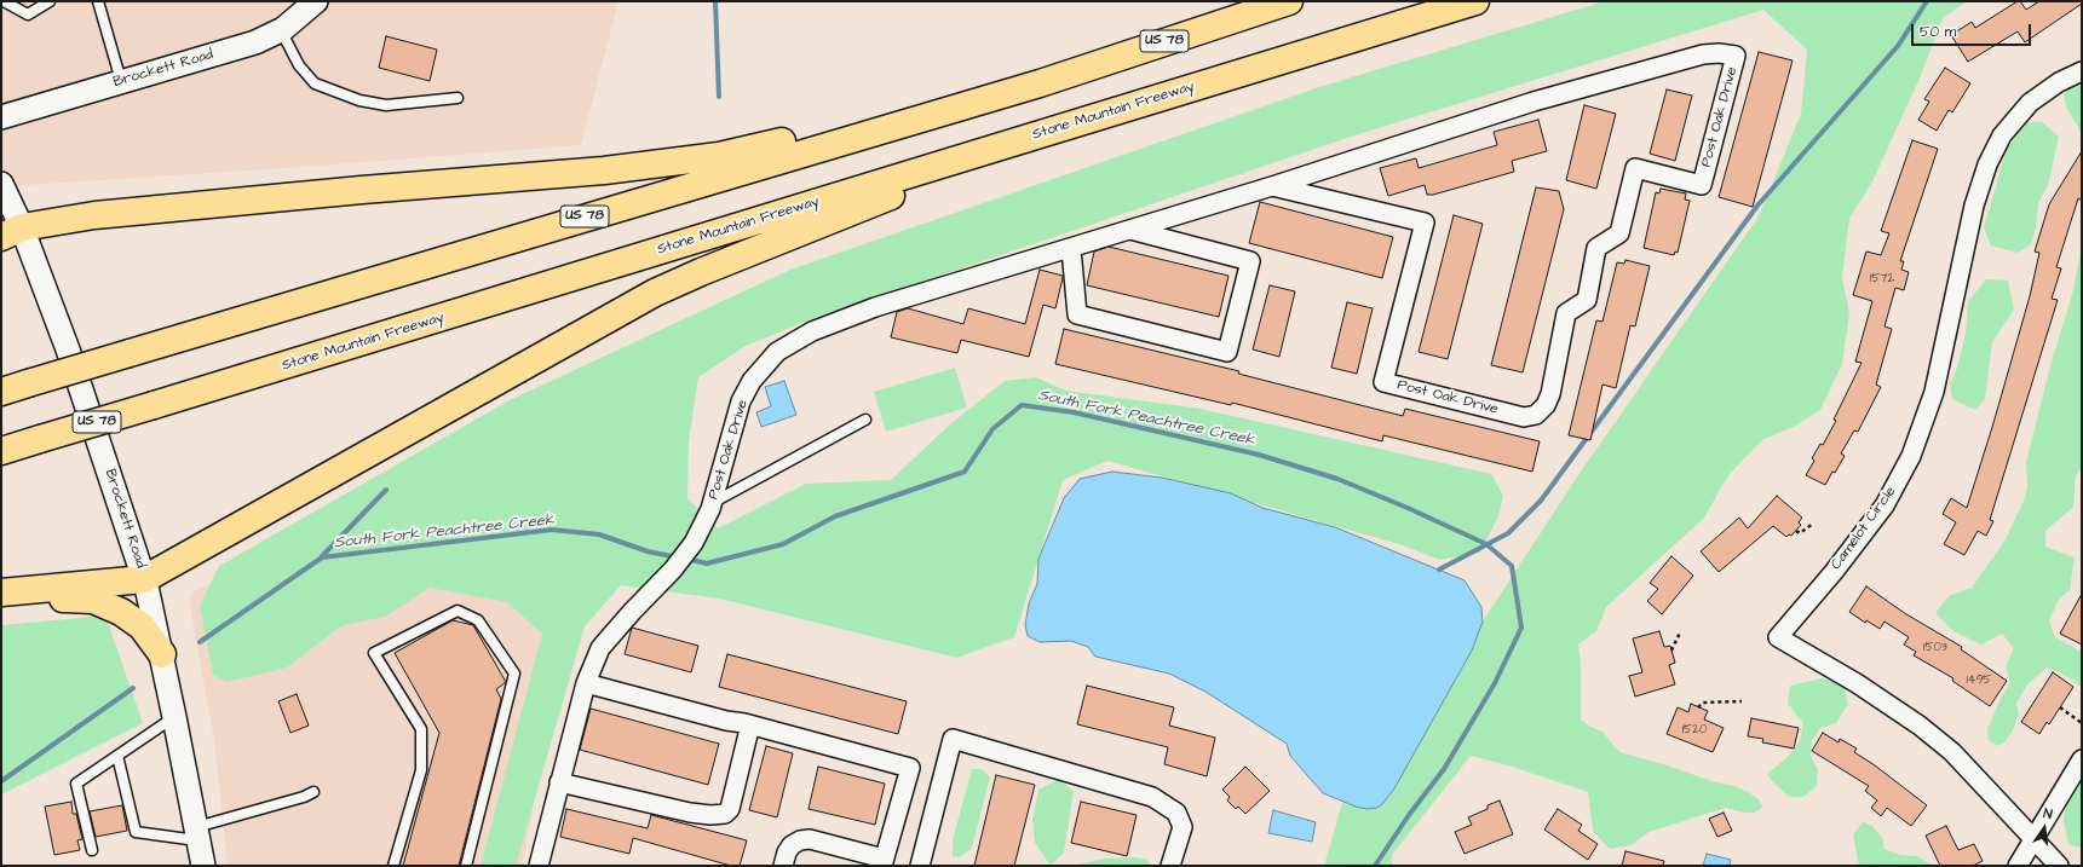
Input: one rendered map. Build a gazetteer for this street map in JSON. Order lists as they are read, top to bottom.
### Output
{
  "streets": {
    "highway": ["US 78", "Stone Mountain Freeway"],
    "street": ["Brockett Road", "Post Oak Drive", "Camelot Circle"]
  },
  "water": ["South Fork Peachtree Creek"],
  "house_numbers": [
    "1572",
    "1503",
    "1495",
    "1520"
  ],
  "scale_bar": "50 m",
  "north": "top"
}
